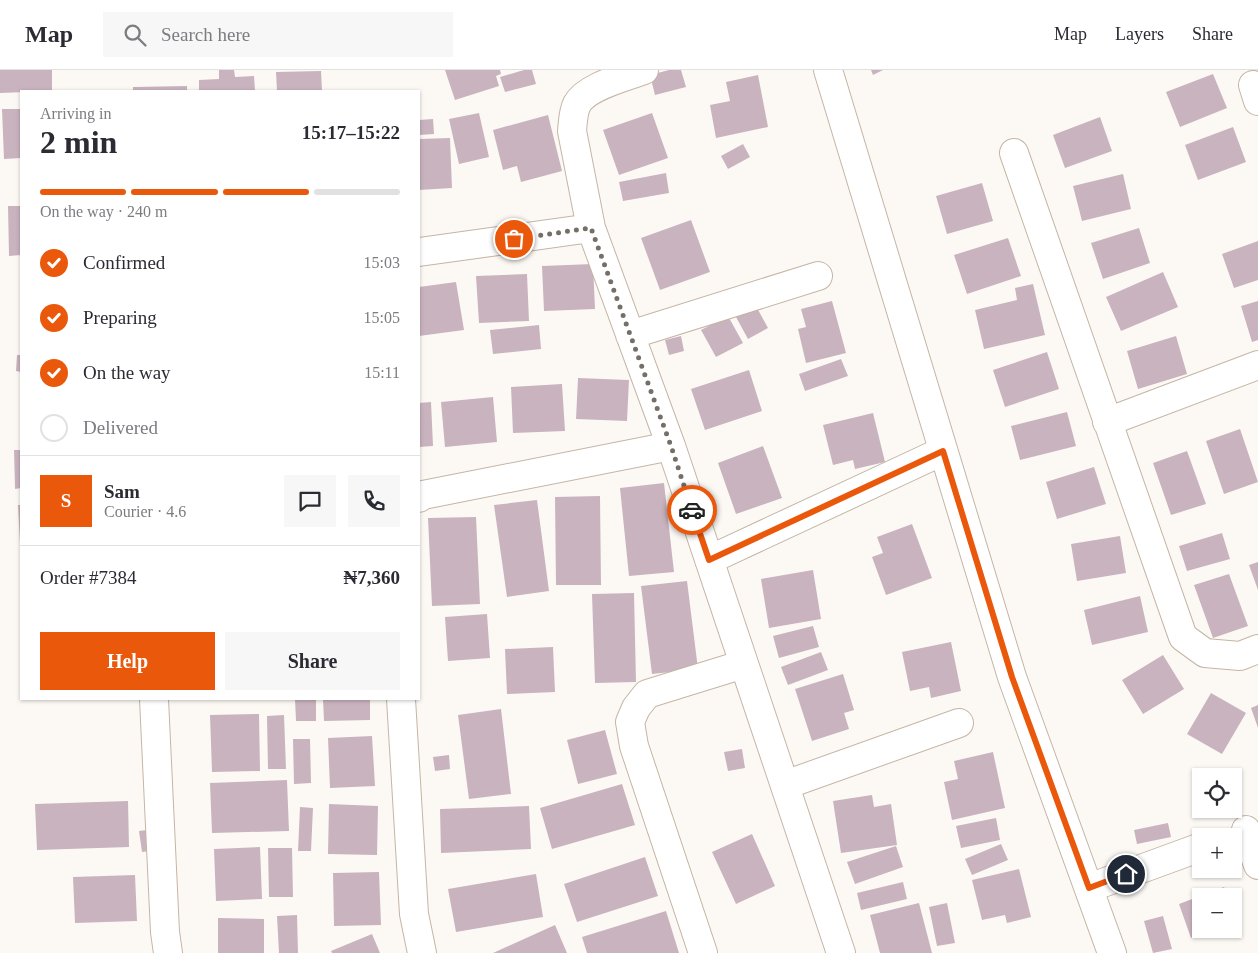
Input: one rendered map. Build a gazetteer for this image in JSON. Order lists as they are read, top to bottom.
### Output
{
  "page": {
    "header": "Map",
    "search": "Search here",
    "nav": ["Map", "Layers", "Share"],
    "heading": ["2 min", "Arriving in", "15:17–15:22"],
    "panel": [
      "Sam",
      "Courier · 4.6",
      "Order #7384",
      "₦7,360"
    ],
    "bar": "On the way · 240 m",
    "list": [
      ["Confirmed", "15:03"],
      ["Preparing", "15:05"],
      ["On the way", "15:11"],
      "Delivered"
    ],
    "round": "S",
    "buttons": ["Help", "Share"],
    "map_buttons": ["+", "−"]
  }
}
